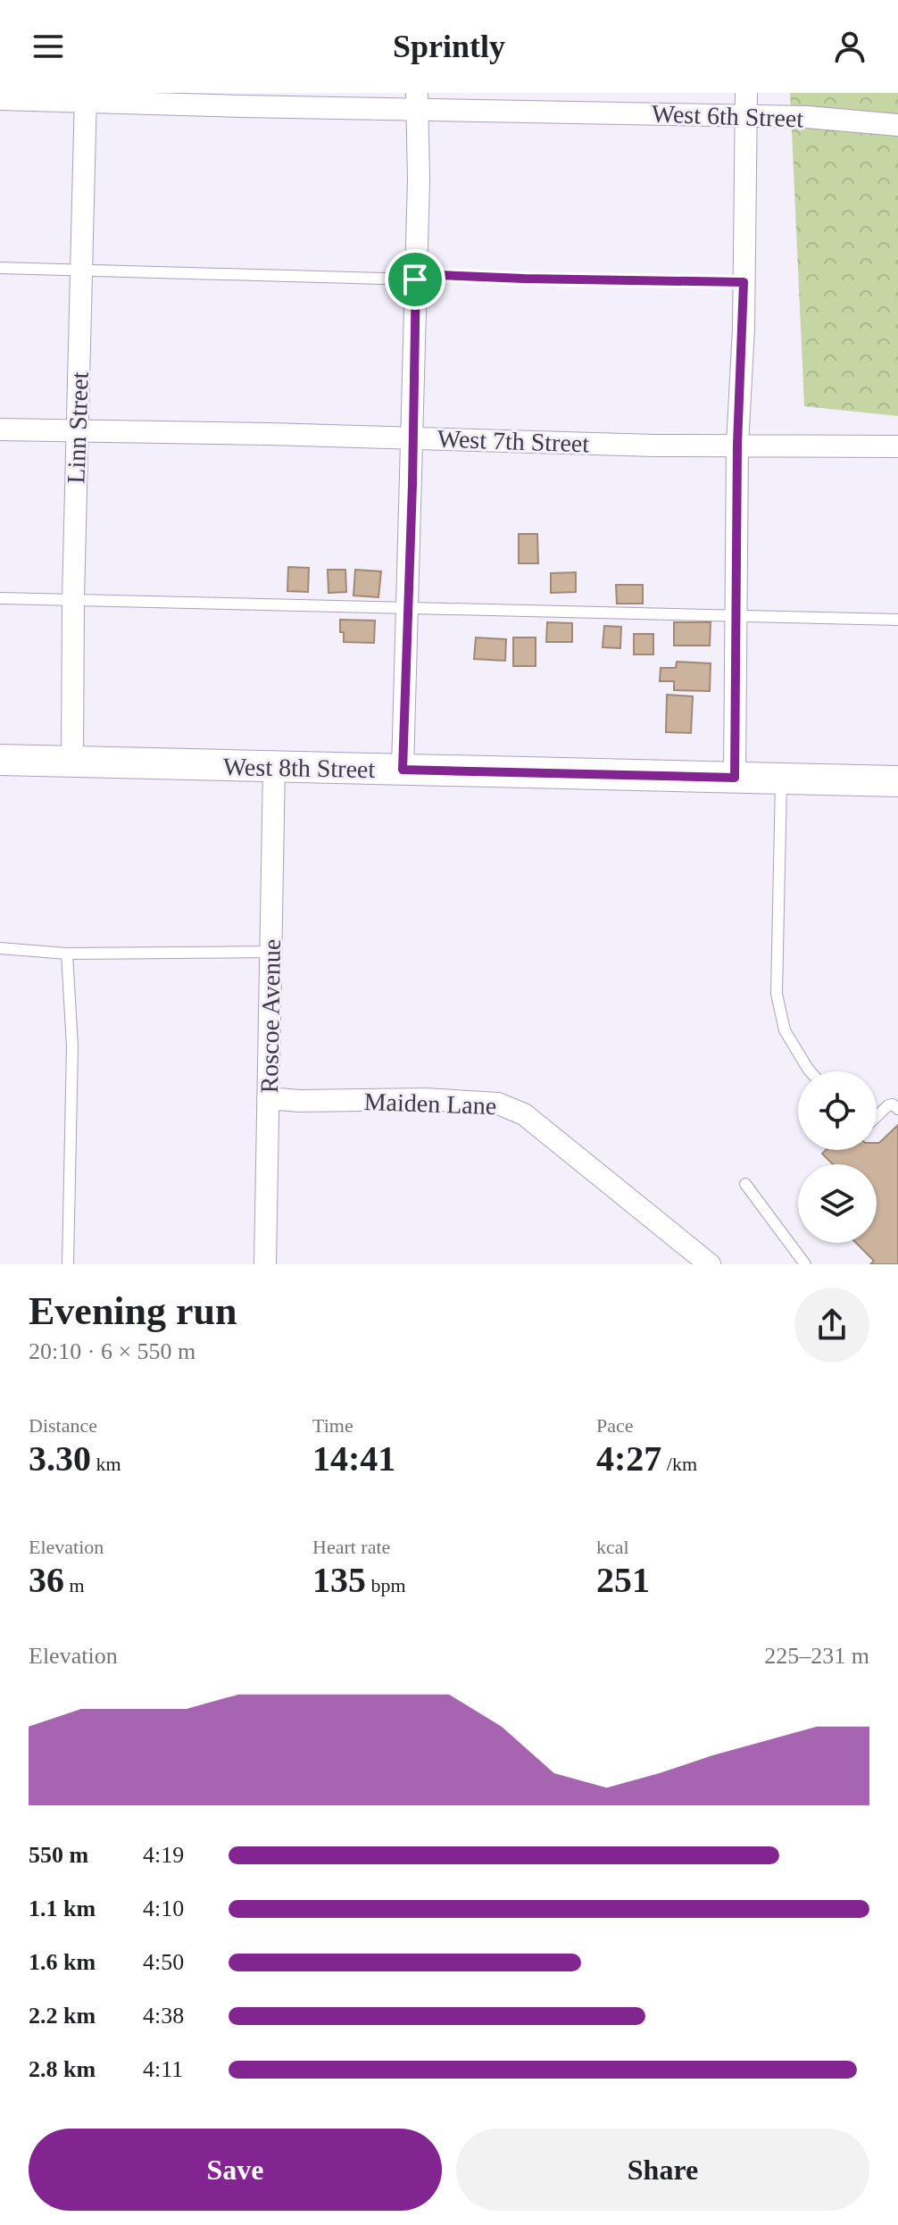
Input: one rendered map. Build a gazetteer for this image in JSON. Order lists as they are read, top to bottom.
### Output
{
  "streets": {
    "main road": ["West 8th Street"],
    "street": [
      "West 6th Street",
      "Linn Street",
      "West 7th Street",
      "Roscoe Avenue",
      "Maiden Lane"
    ]
  },
  "crossings": [
    ["West 6th Street", "Linn Street"],
    ["Linn Street", "West 7th Street"],
    ["Linn Street", "West 8th Street"],
    ["West 8th Street", "Roscoe Avenue"],
    ["Roscoe Avenue", "Maiden Lane"]
  ],
  "page": {
    "header": "Sprintly",
    "heading": ["Evening run", "20:10 · 6 × 550 m"],
    "stats": [
      ["Distance", "3.30 km"],
      ["Time", "14:41"],
      ["Pace", "4:27 /km"],
      ["Elevation", "36 m"],
      ["Heart rate", "135 bpm"],
      ["kcal", "251"]
    ],
    "chart": ["Elevation", "225–231 m"],
    "list": [
      {
        "name": "550 m",
        "note": "4:19"
      },
      {
        "name": "1.1 km",
        "note": "4:10"
      },
      {
        "name": "1.6 km",
        "note": "4:50"
      },
      {
        "name": "2.2 km",
        "note": "4:38"
      },
      {
        "name": "2.8 km",
        "note": "4:11"
      }
    ],
    "buttons": ["Save", "Share"]
  }
}
